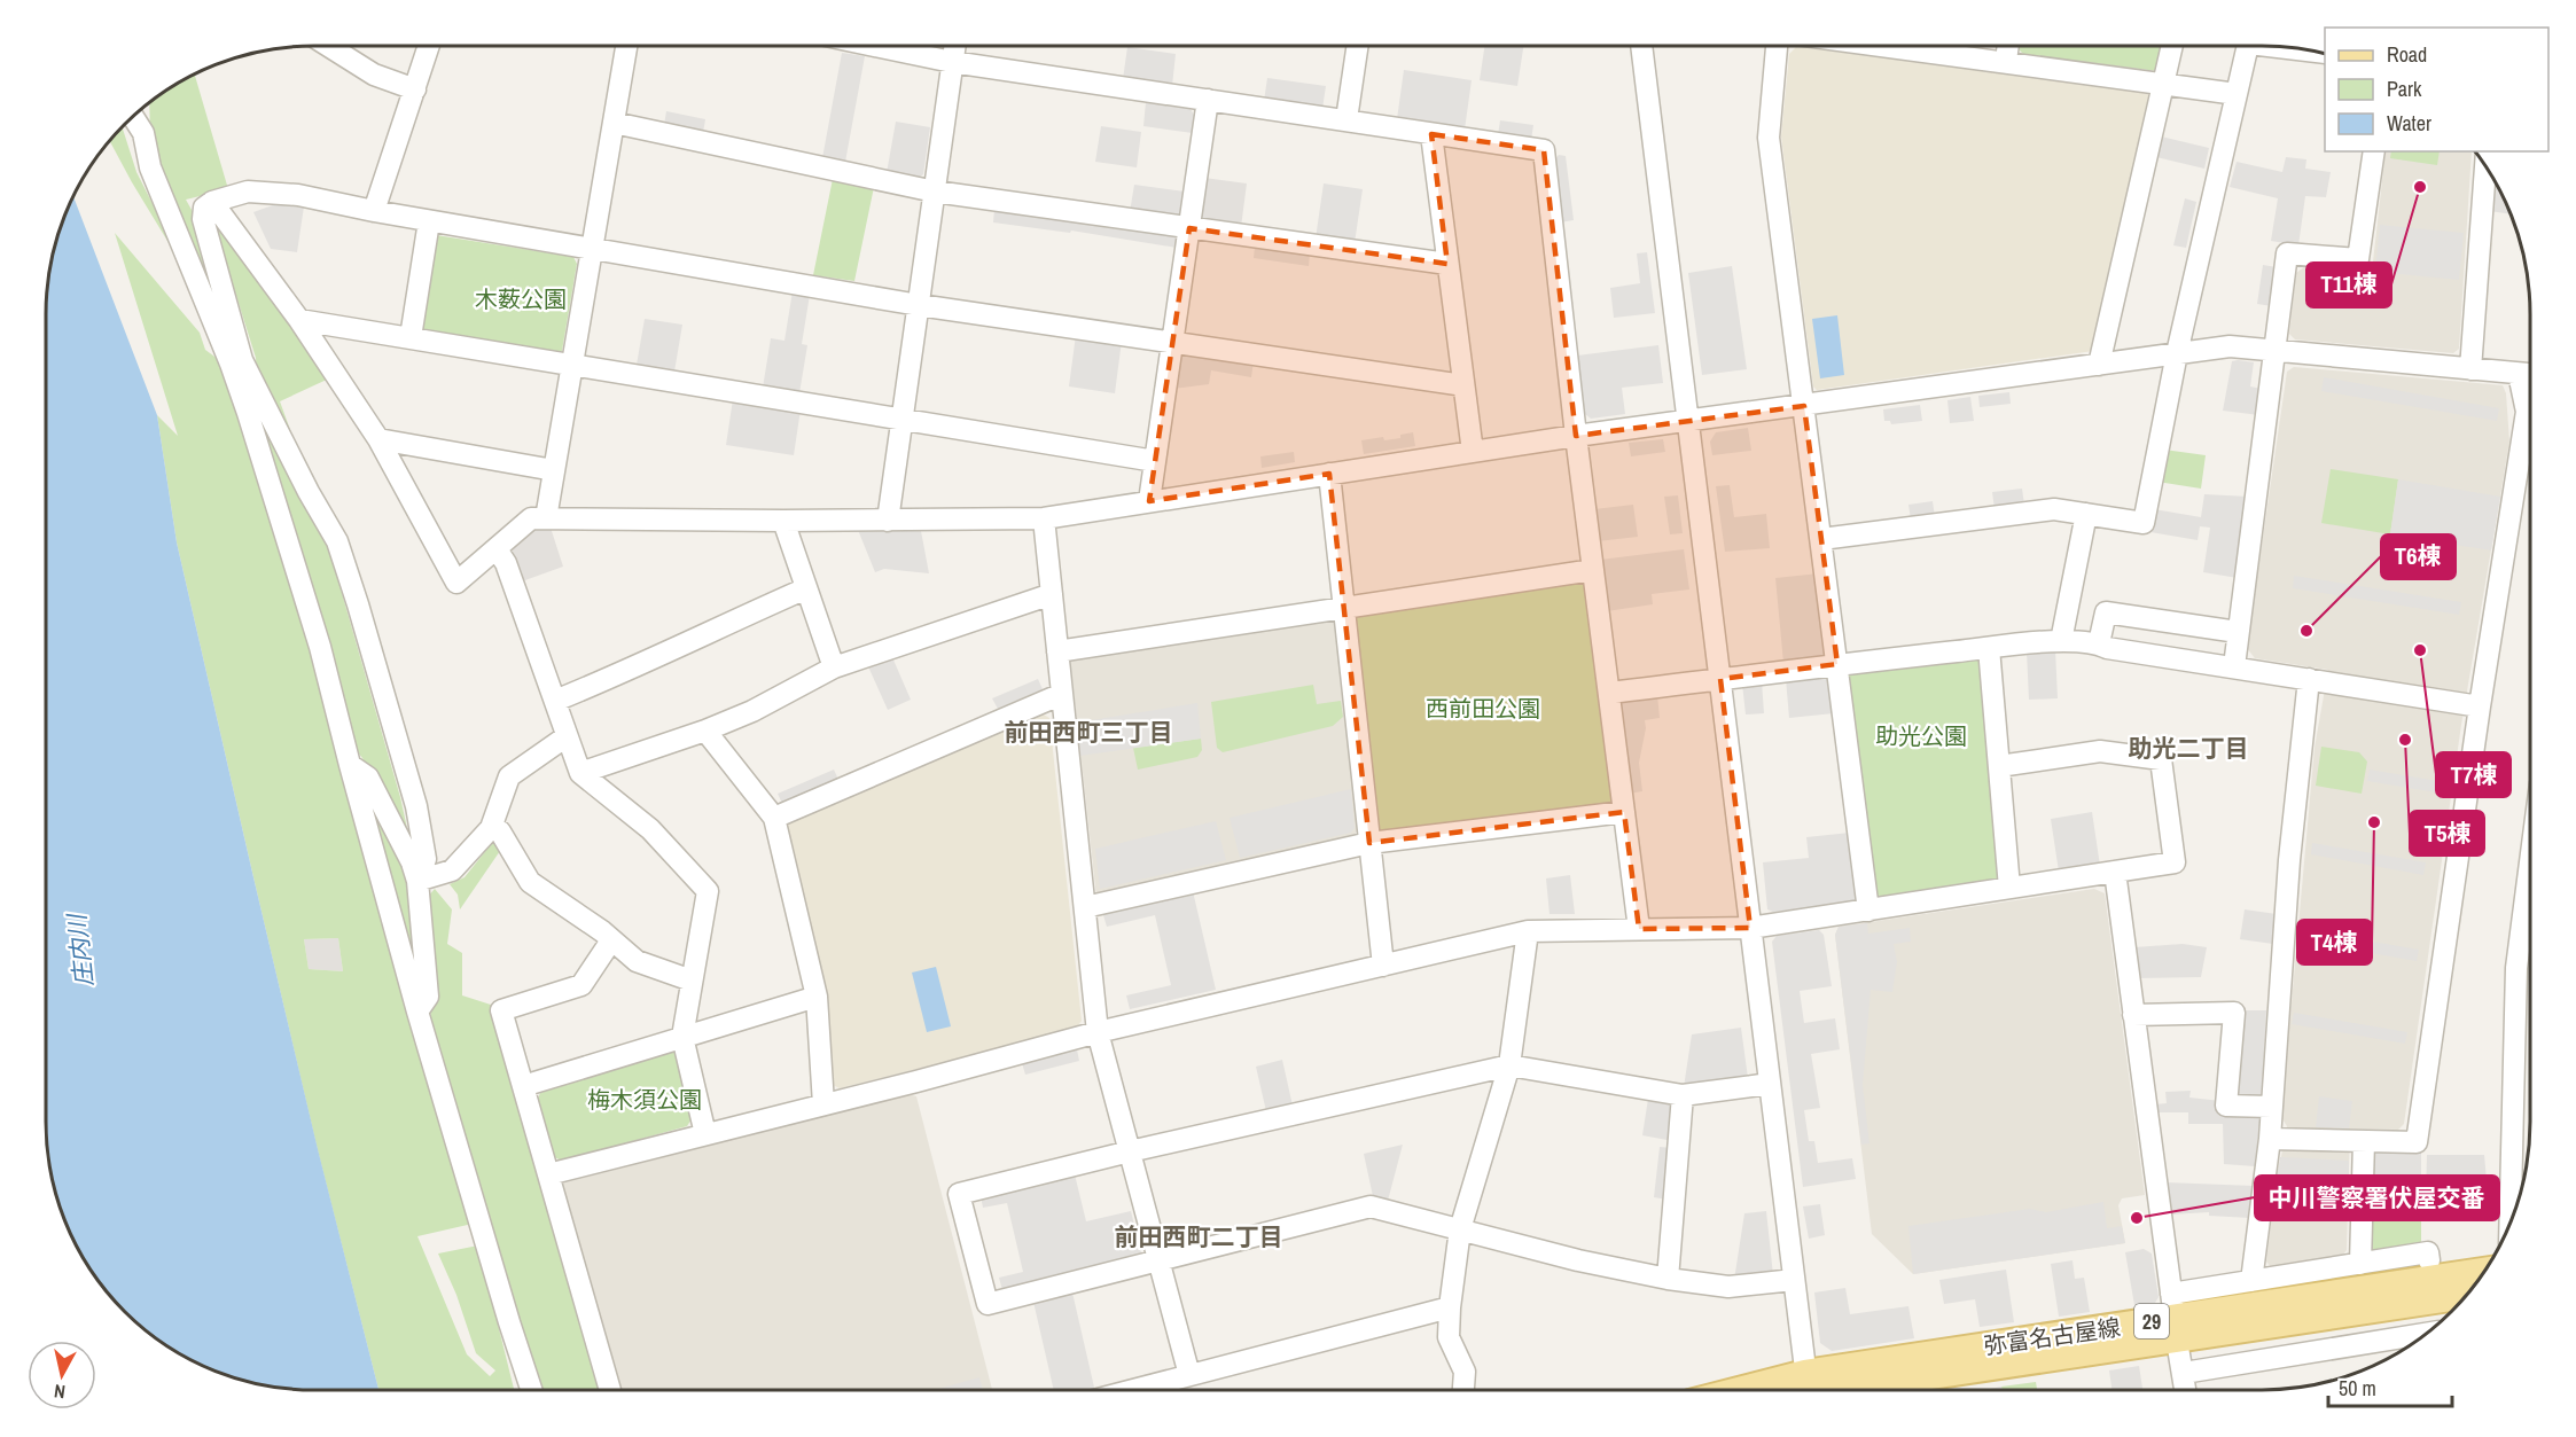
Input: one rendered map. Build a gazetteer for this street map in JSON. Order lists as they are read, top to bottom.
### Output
{
  "streets": {
    "main road": ["29", "弥富名古屋線"]
  },
  "districts": ["前田西町三丁目", "助光二丁目", "前田西町二丁目"],
  "water": ["庄内川"],
  "parks": [
    "木薮公園",
    "西前田公園",
    "助光公園",
    "梅木須公園"
  ],
  "places": [
    "T11棟",
    "T6棟",
    "T7棟",
    "T5棟",
    "T4棟",
    "中川警察署伏屋交番"
  ],
  "legend": ["Road", "Park", "Water"],
  "scale_bar": "50 m",
  "north": "bottom"
}
